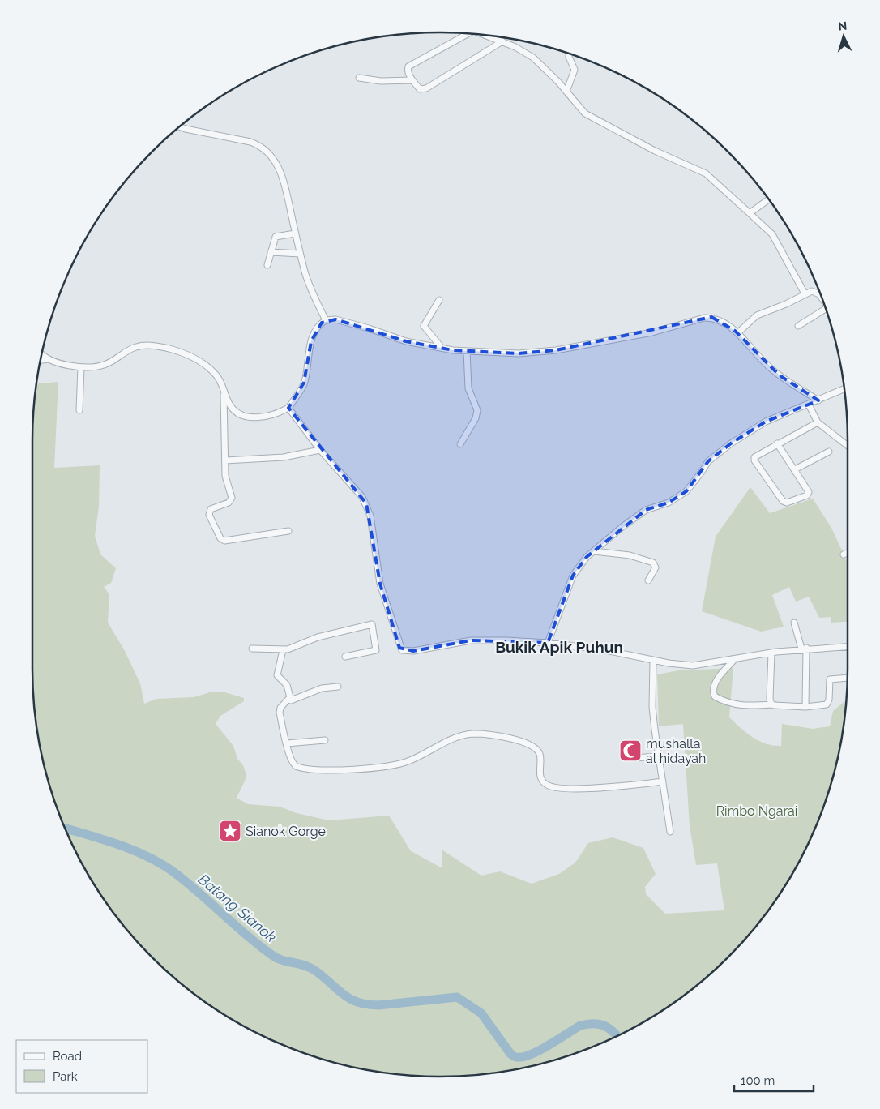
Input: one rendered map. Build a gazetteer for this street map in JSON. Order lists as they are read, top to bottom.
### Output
{
  "districts": ["Bukik Apik Puhun"],
  "water": ["Batang Sianok"],
  "parks": ["Rimbo Ngarai"],
  "places": {
    "mosque": ["mushalla al hidayah"],
    "place": ["Sianok Gorge"]
  },
  "legend": ["Road", "Park"],
  "scale_bar": "100 m",
  "north": "top"
}
